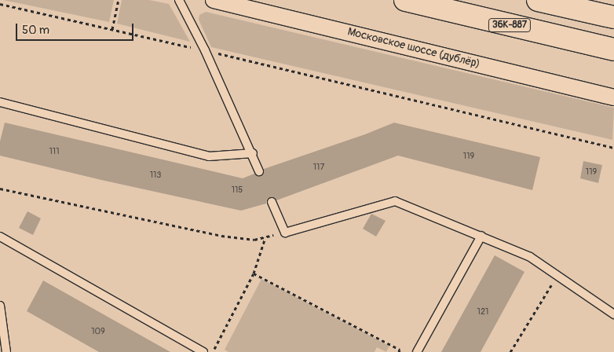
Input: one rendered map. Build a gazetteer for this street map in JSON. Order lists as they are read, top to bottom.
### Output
{
  "streets": {
    "main road": ["36К-887"],
    "street": ["Московское шоссе (дублёр)"]
  },
  "house_numbers": [
    "111",
    "119",
    "117",
    "119",
    "113",
    "115",
    "121",
    "109"
  ],
  "scale_bar": "50 m"
}
